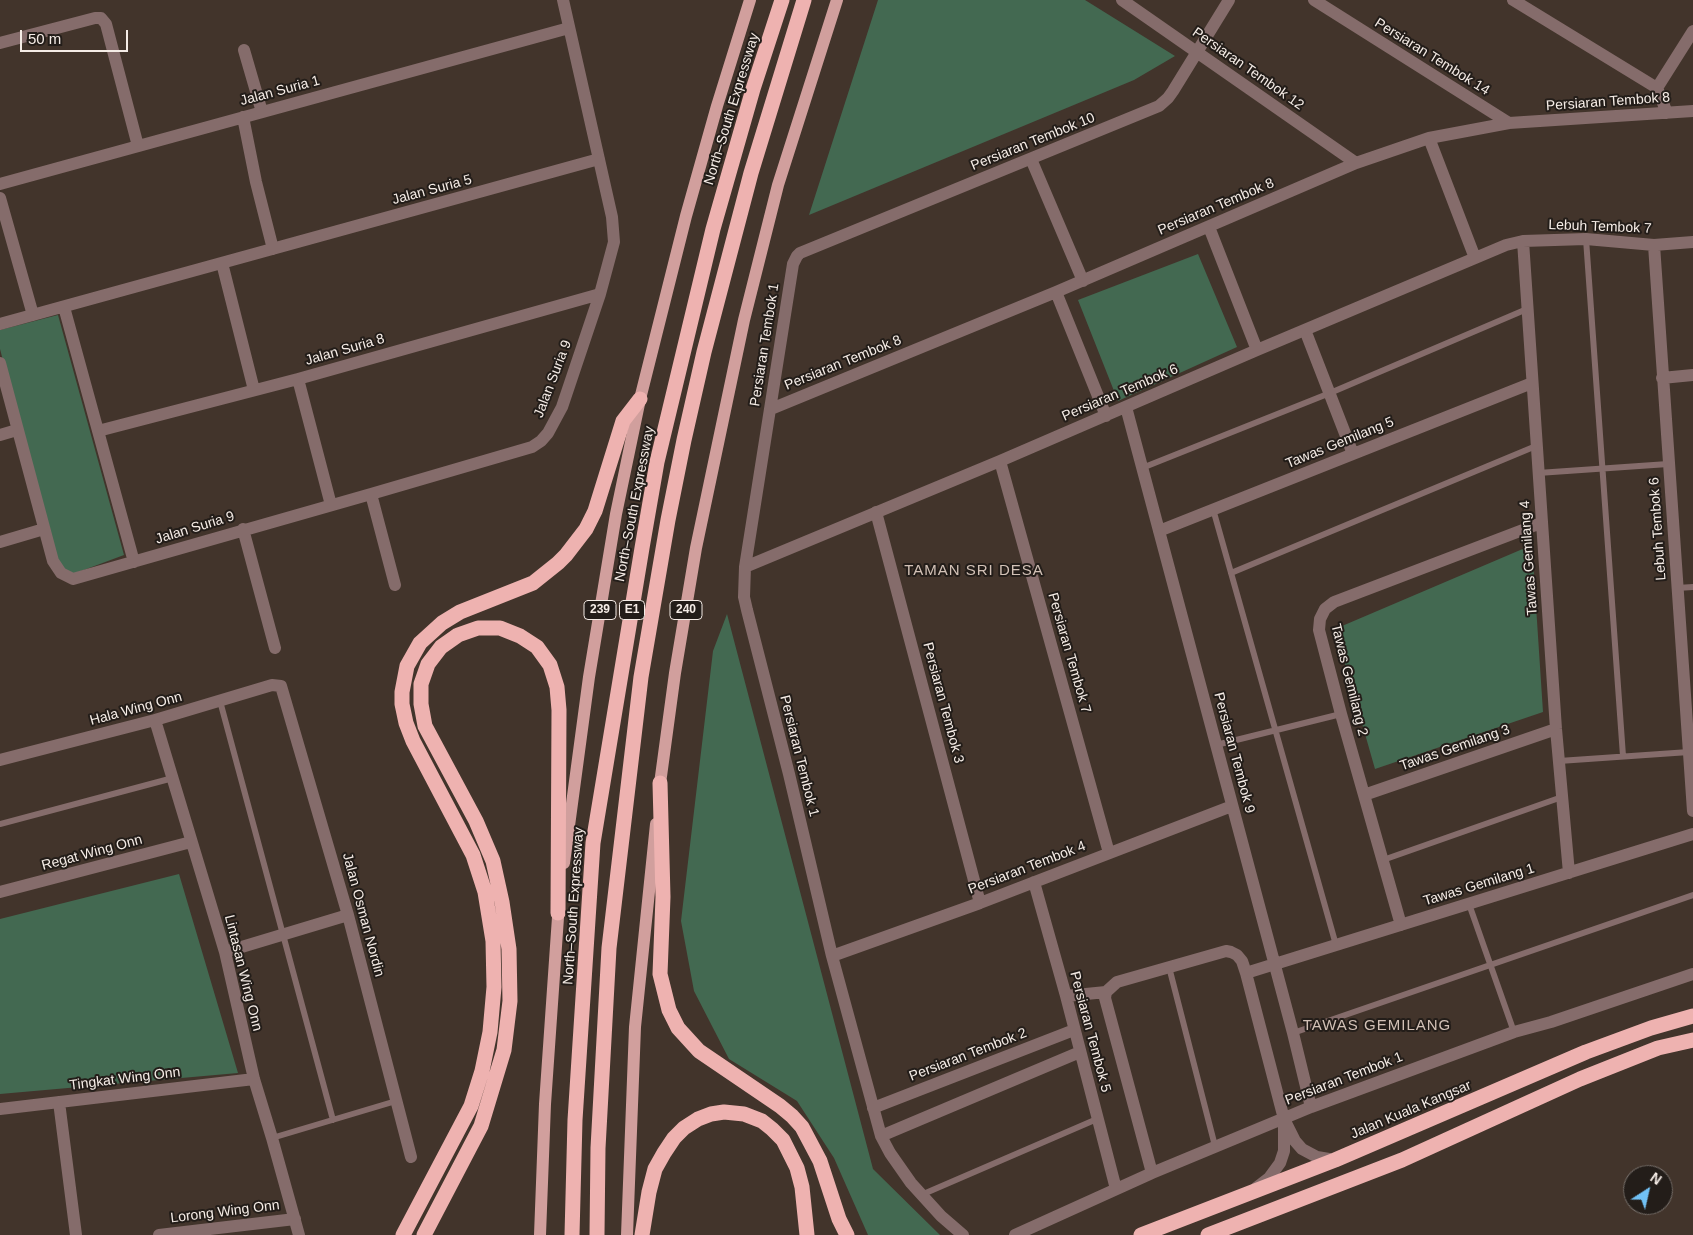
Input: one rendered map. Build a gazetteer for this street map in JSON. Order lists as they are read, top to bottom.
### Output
{
  "streets": {
    "highway": ["North–South Expressway", "E1", "Jalan Kuala Kangsar"],
    "main road": ["239", "240"],
    "street": [
      "Persiaran Tembok 14",
      "Persiaran Tembok 12",
      "Jalan Suria 1",
      "Persiaran Tembok 8",
      "Persiaran Tembok 10",
      "Jalan Suria 5",
      "Lebuh Tembok 7",
      "Persiaran Tembok 1",
      "Jalan Suria 8",
      "Jalan Suria 9",
      "Persiaran Tembok 6",
      "Tawas Gemilang 5",
      "Lebuh Tembok 6",
      "Tawas Gemilang 4",
      "Persiaran Tembok 7",
      "Tawas Gemilang 2",
      "Persiaran Tembok 3",
      "Hala Wing Onn",
      "Tawas Gemilang 3",
      "Persiaran Tembok 9",
      "Regat Wing Onn",
      "Persiaran Tembok 4",
      "Tawas Gemilang 1",
      "Jalan Osman Nordin",
      "Lintasan Wing Onn",
      "Persiaran Tembok 5",
      "Persiaran Tembok 2",
      "Tingkat Wing Onn",
      "Lorong Wing Onn"
    ]
  },
  "crossings": [
    ["Persiaran Tembok 14", "Persiaran Tembok 8"],
    ["Persiaran Tembok 12", "Persiaran Tembok 8"],
    ["Persiaran Tembok 12", "Persiaran Tembok 10"],
    ["Jalan Suria 1", "Jalan Suria 9"],
    ["Persiaran Tembok 8", "Persiaran Tembok 1"],
    ["Persiaran Tembok 10", "Persiaran Tembok 1"],
    ["Jalan Suria 5", "Jalan Suria 9"],
    ["Lebuh Tembok 7", "Persiaran Tembok 6"],
    ["Lebuh Tembok 7", "Lebuh Tembok 6"],
    ["Lebuh Tembok 7", "Tawas Gemilang 4"],
    ["Persiaran Tembok 1", "Persiaran Tembok 6"],
    ["Persiaran Tembok 1", "Persiaran Tembok 9"],
    ["Persiaran Tembok 1", "Persiaran Tembok 4"],
    ["Persiaran Tembok 1", "Persiaran Tembok 5"],
    ["Persiaran Tembok 1", "Persiaran Tembok 2"],
    ["Jalan Suria 8", "Jalan Suria 9"],
    ["Persiaran Tembok 6", "Persiaran Tembok 7"],
    ["Persiaran Tembok 6", "Persiaran Tembok 3"],
    ["Persiaran Tembok 6", "Persiaran Tembok 9"],
    ["Tawas Gemilang 5", "Tawas Gemilang 4"],
    ["Tawas Gemilang 5", "Persiaran Tembok 9"],
    ["Tawas Gemilang 4", "Tawas Gemilang 2"],
    ["Tawas Gemilang 4", "Tawas Gemilang 3"],
    ["Tawas Gemilang 4", "Tawas Gemilang 1"],
    ["Persiaran Tembok 7", "Persiaran Tembok 4"],
    ["Tawas Gemilang 2", "Tawas Gemilang 3"],
    ["Tawas Gemilang 2", "Tawas Gemilang 1"],
    ["Persiaran Tembok 3", "Persiaran Tembok 4"],
    ["Hala Wing Onn", "Jalan Osman Nordin"],
    ["Hala Wing Onn", "Lintasan Wing Onn"],
    ["Persiaran Tembok 9", "Persiaran Tembok 4"],
    ["Persiaran Tembok 9", "Tawas Gemilang 1"],
    ["Regat Wing Onn", "Lintasan Wing Onn"],
    ["Persiaran Tembok 4", "Persiaran Tembok 5"],
    ["Lintasan Wing Onn", "Tingkat Wing Onn"],
    ["Lintasan Wing Onn", "Lorong Wing Onn"],
    ["Persiaran Tembok 5", "Persiaran Tembok 2"]
  ],
  "districts": ["TAMAN SRI DESA", "TAWAS GEMILANG"],
  "scale_bar": "50 m",
  "north": "top right"
}
